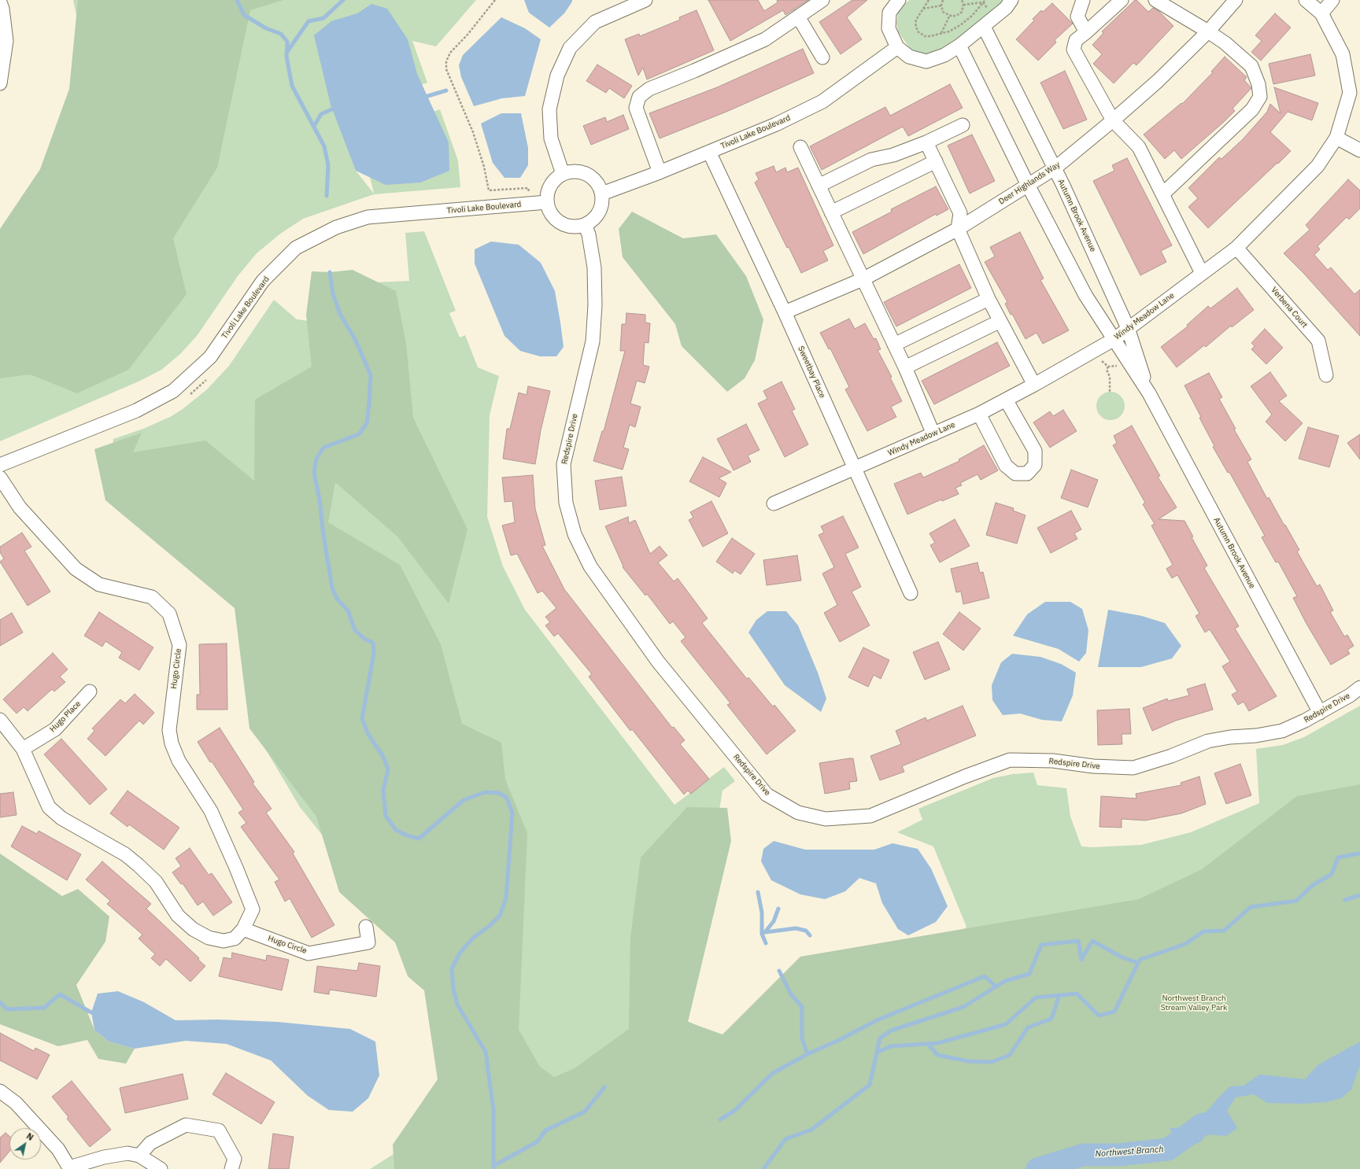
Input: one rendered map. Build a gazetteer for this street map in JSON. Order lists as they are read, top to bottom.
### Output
{
  "streets": {
    "street": [
      "Tivoli Lake Boulevard",
      "Deer Highlands Way",
      "Autumn Brook Avenue",
      "Verbena Court",
      "Windy Meadow Lane",
      "Sweetbay Place",
      "Redspire Drive",
      "Hugo Circle",
      "Hugo Place"
    ]
  },
  "crossings": [
    ["Tivoli Lake Boulevard", "Sweetbay Place"],
    ["Tivoli Lake Boulevard", "Redspire Drive"],
    ["Deer Highlands Way", "Autumn Brook Avenue"],
    ["Deer Highlands Way", "Sweetbay Place"],
    ["Autumn Brook Avenue", "Windy Meadow Lane"],
    ["Autumn Brook Avenue", "Redspire Drive"],
    ["Verbena Court", "Windy Meadow Lane"],
    ["Windy Meadow Lane", "Sweetbay Place"]
  ],
  "water": ["Northwest Branch"],
  "parks": ["Northwest Branch Stream Valley Park"],
  "north": "top right"
}
